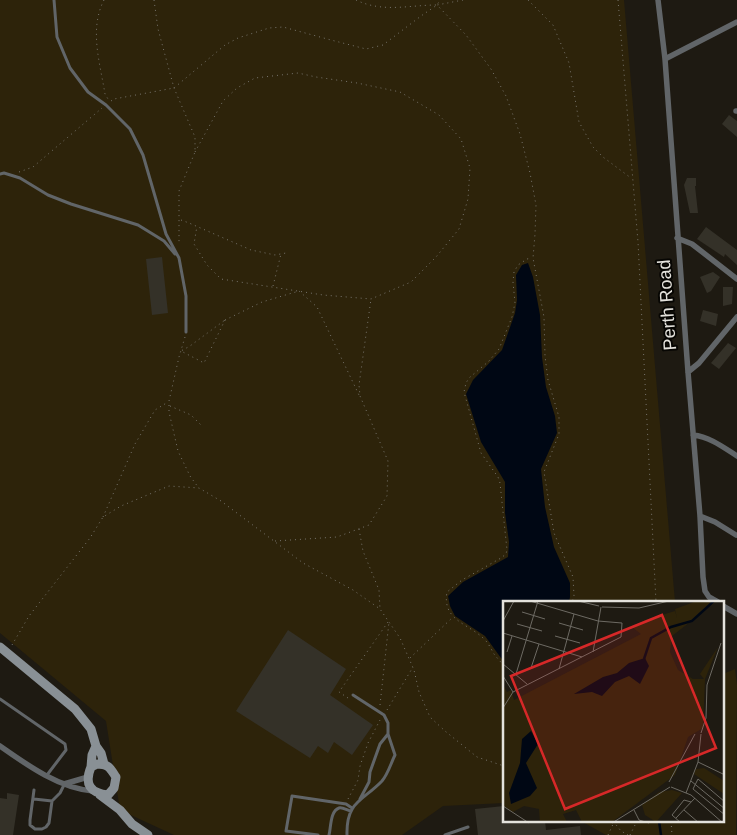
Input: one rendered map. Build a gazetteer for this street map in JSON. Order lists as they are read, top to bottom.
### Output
{
  "streets": {
    "street": ["Perth Road"]
  }
}
